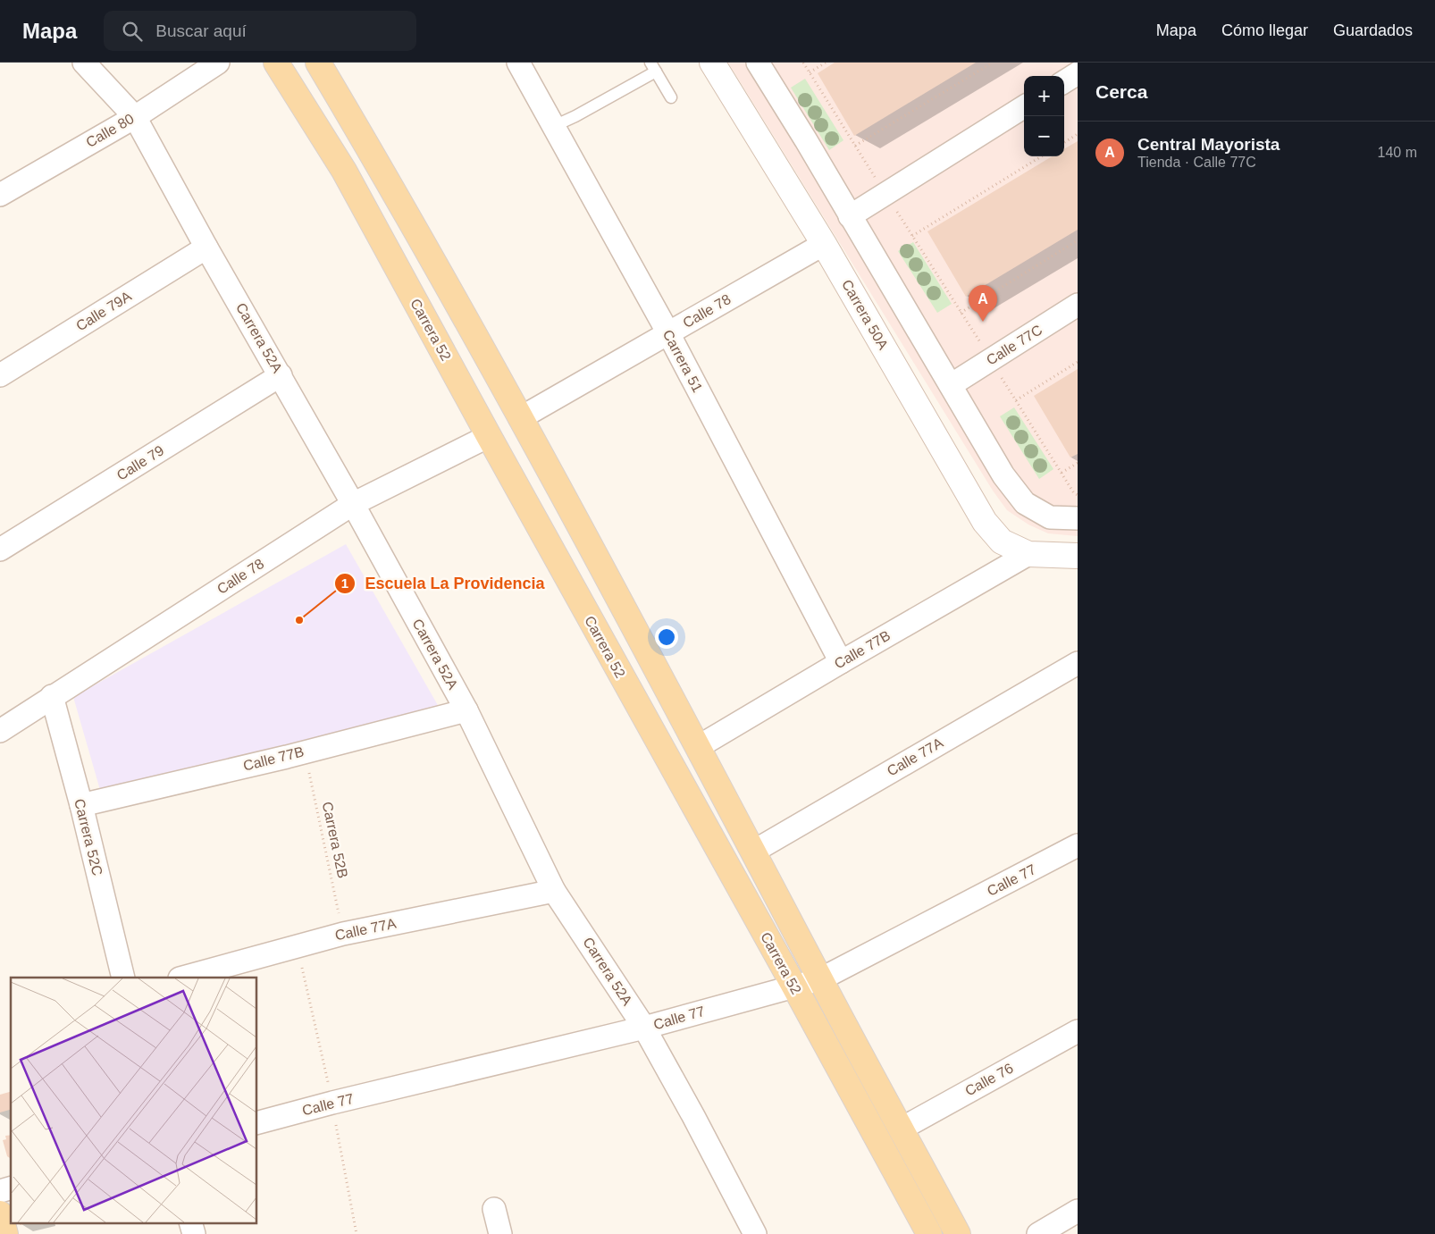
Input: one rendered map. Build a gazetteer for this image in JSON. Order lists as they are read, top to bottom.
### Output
{
  "streets": {
    "main road": ["Carrera 52"],
    "street": [
      "Calle 80",
      "Calle 79A",
      "Calle 78",
      "Carrera 50A",
      "Carrera 52A",
      "Calle 77C",
      "Carrera 51",
      "Calle 79",
      "Calle 77B",
      "Calle 77A",
      "Carrera 52C",
      "Calle 77",
      "Calle 76"
    ],
    "path": ["Carrera 52B"]
  },
  "crossings": [
    ["Calle 80", "Carrera 52A"],
    ["Calle 79A", "Carrera 52A"],
    ["Calle 78", "Carrera 50A"],
    ["Calle 78", "Carrera 52"],
    ["Calle 78", "Carrera 52A"],
    ["Calle 78", "Carrera 51"],
    ["Calle 78", "Carrera 52C"],
    ["Carrera 50A", "Calle 77B"],
    ["Carrera 52", "Calle 77B"],
    ["Carrera 52", "Calle 77A"],
    ["Carrera 52", "Calle 77"],
    ["Carrera 52", "Calle 76"],
    ["Carrera 52A", "Calle 79"],
    ["Carrera 52A", "Calle 77B"],
    ["Carrera 52A", "Calle 77A"],
    ["Carrera 52A", "Calle 77"],
    ["Carrera 51", "Calle 77B"],
    ["Calle 77B", "Carrera 52C"],
    ["Calle 77B", "Carrera 52B"],
    ["Calle 77A", "Carrera 52B"]
  ],
  "places": ["Escuela La Providencia"],
  "page": {
    "header": "Mapa",
    "search": "Buscar aquí",
    "nav": ["Mapa", "Cómo llegar", "Guardados"],
    "heading": "Cerca",
    "map_buttons": ["+", "−"],
    "list": [
      {
        "mark": "A",
        "name": "Central Mayorista",
        "note": "Tienda · Calle 77C",
        "value": "140 m"
      }
    ],
    "pins": "A"
  }
}
